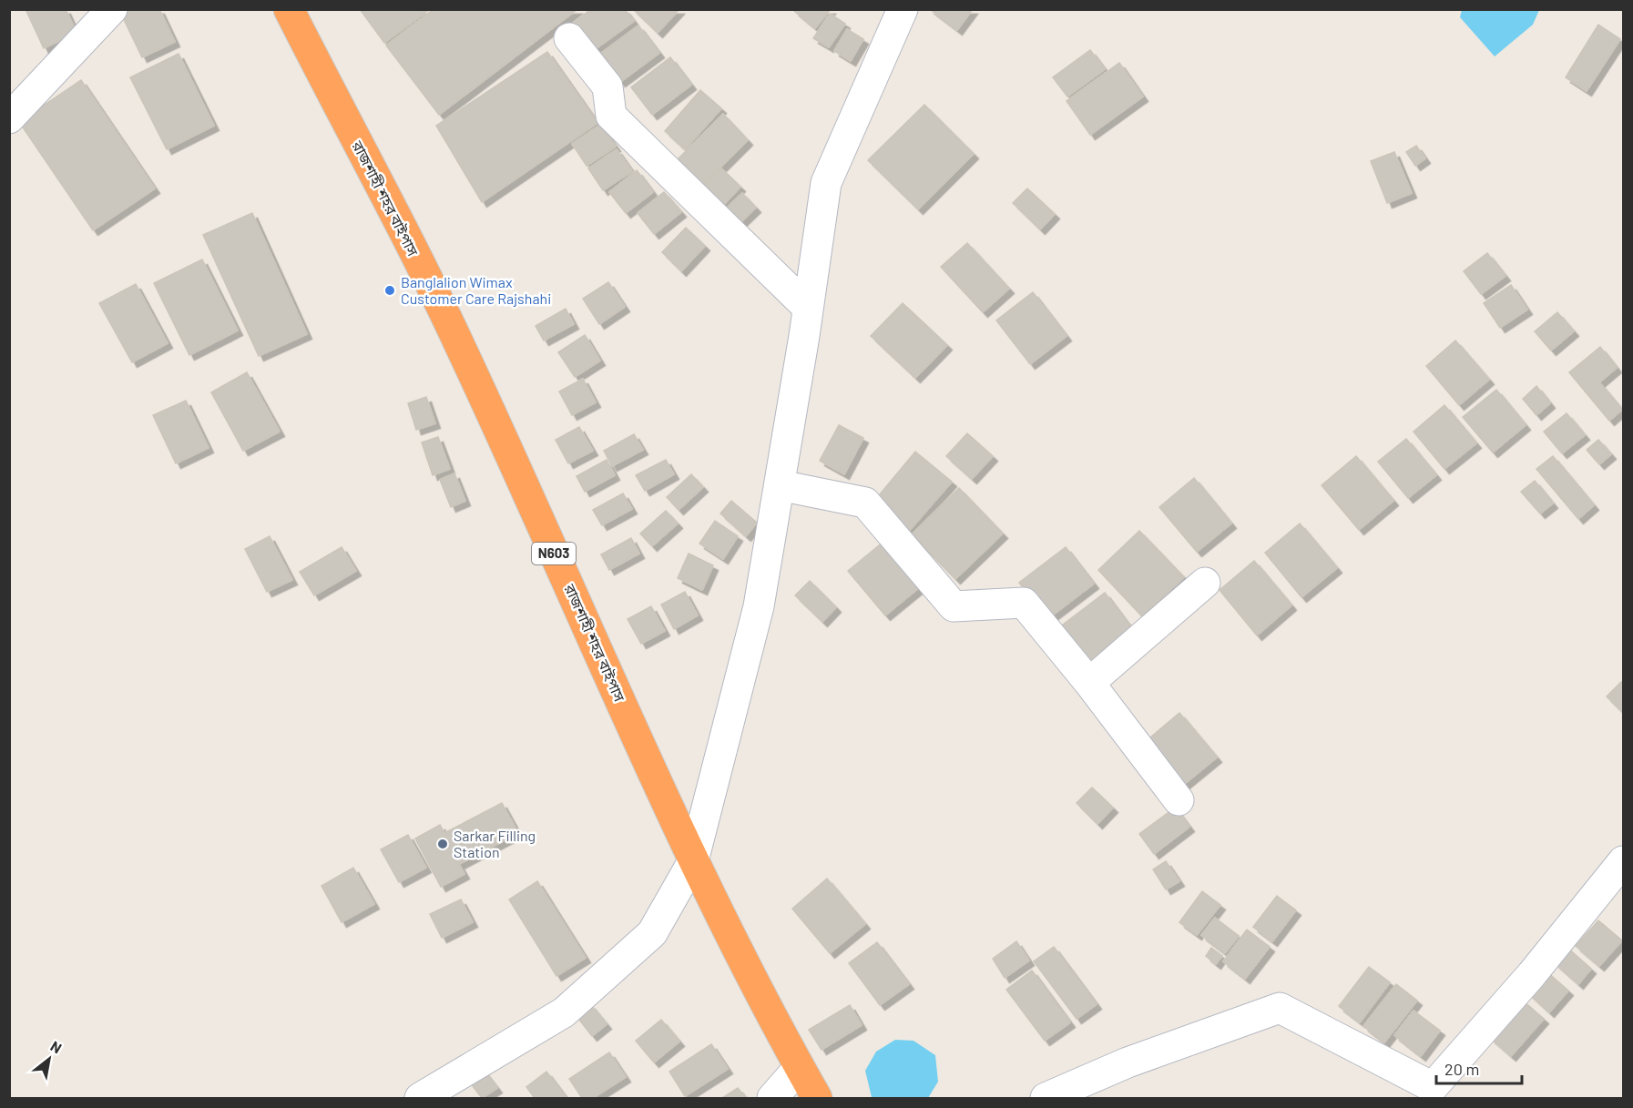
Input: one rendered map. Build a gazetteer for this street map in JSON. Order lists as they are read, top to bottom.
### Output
{
  "streets": {
    "highway": ["রাজশাহী শহর বাইপাস", "N603"]
  },
  "places": ["Banglalion Wimax Customer Care Rajshahi", "Sarkar Filling Station"],
  "scale_bar": "20 m",
  "north": "top right"
}
